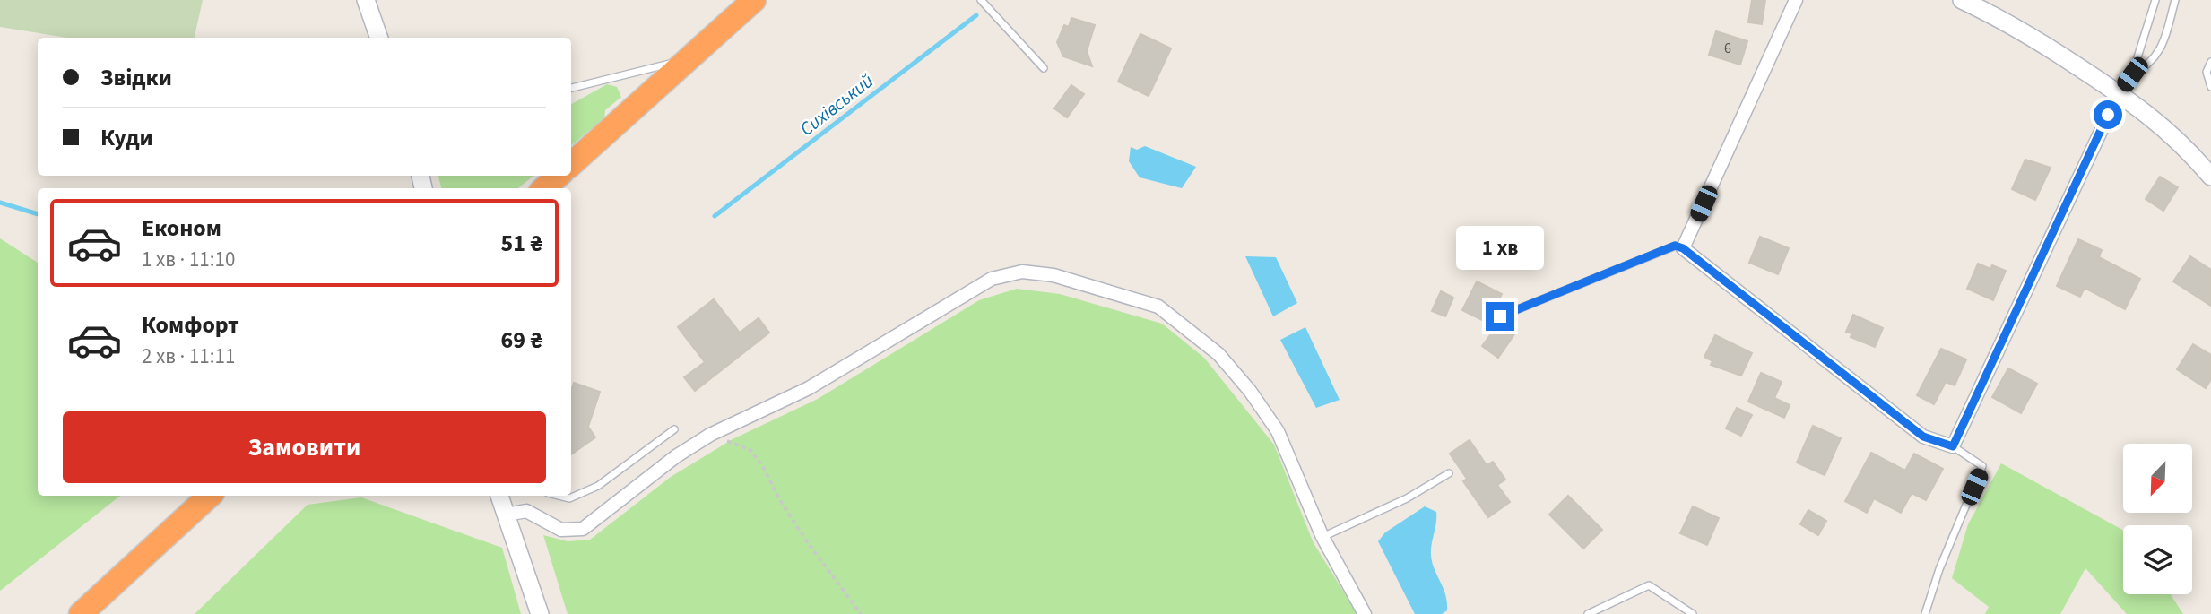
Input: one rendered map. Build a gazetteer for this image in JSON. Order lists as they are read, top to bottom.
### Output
{
  "water": ["Сихівський"],
  "house_numbers": ["6"],
  "north": "bottom left",
  "page": {
    "banner": ["Звідки", "Куди"],
    "list": [
      {
        "name": "Економ",
        "note": "1 хв · 11:10",
        "value": "51 ₴"
      },
      {
        "name": "Комфорт",
        "note": "2 хв · 11:11",
        "value": "69 ₴"
      }
    ],
    "bubble": "1 хв",
    "buttons": "Замовити"
  }
}
